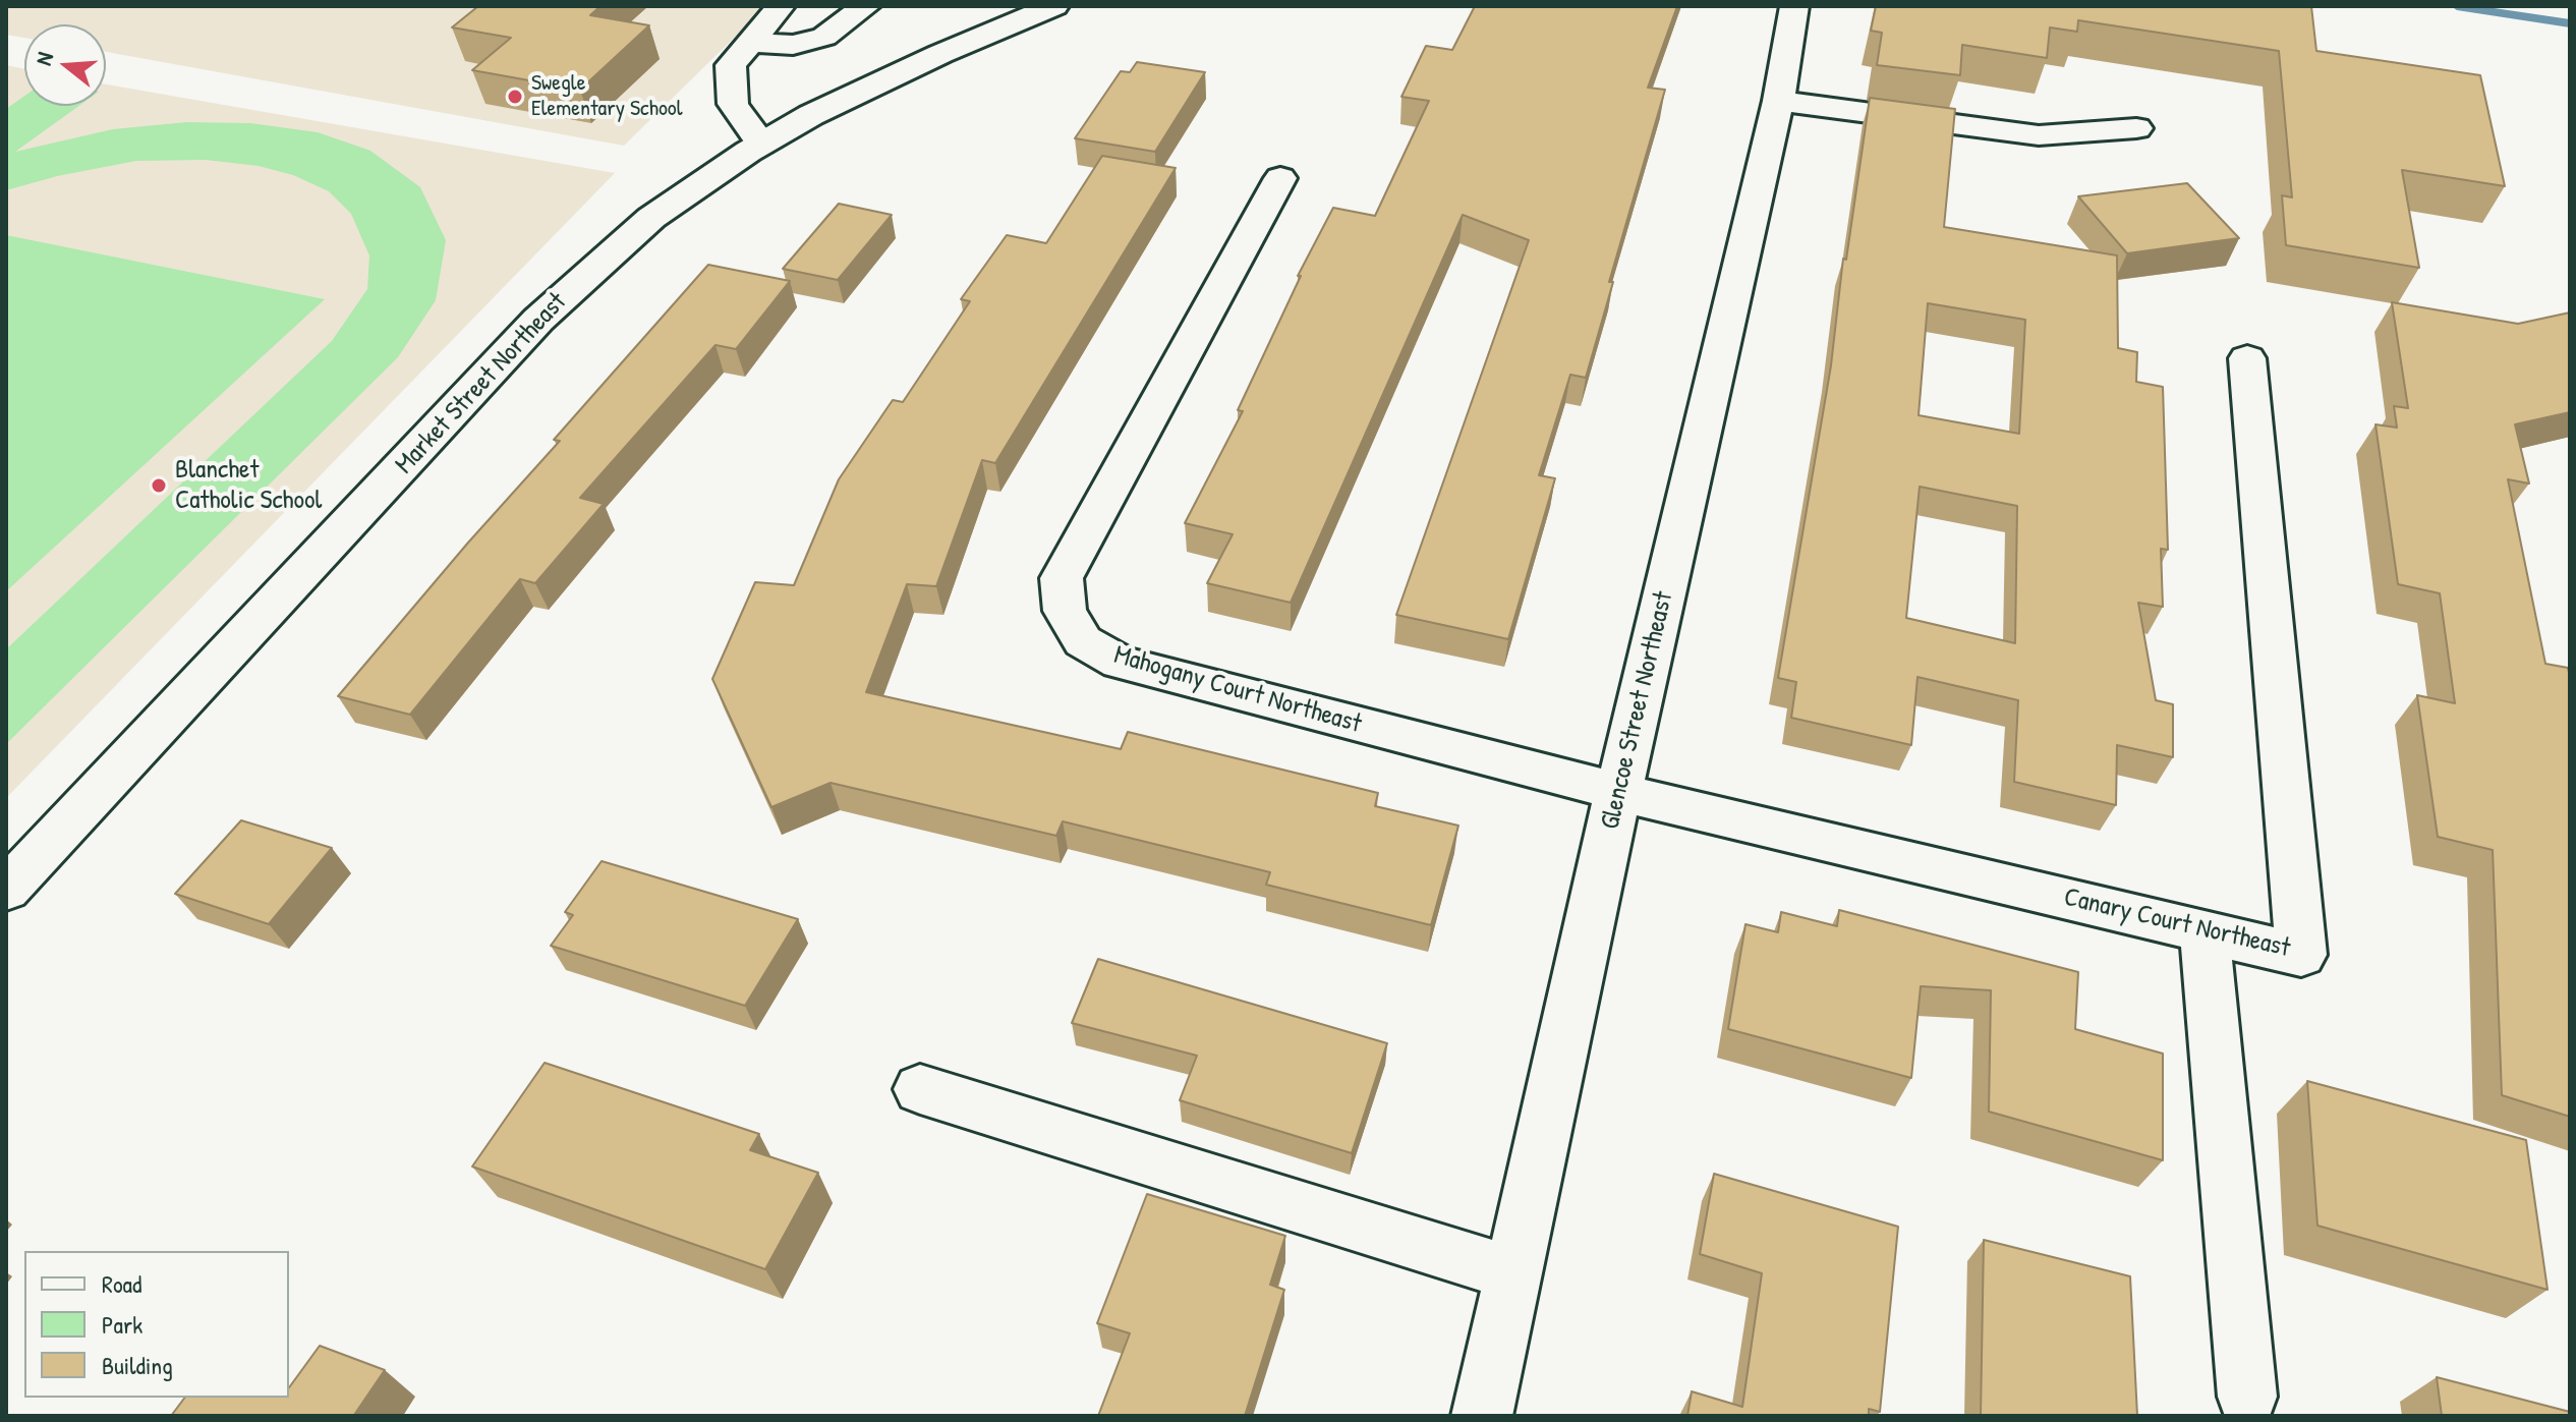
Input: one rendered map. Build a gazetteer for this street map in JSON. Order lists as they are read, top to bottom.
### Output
{
  "streets": {
    "street": [
      "Market Street Northeast",
      "Mahogany Court Northeast",
      "Glencoe Street Northeast",
      "Canary Court Northeast"
    ]
  },
  "crossings": [
    ["Mahogany Court Northeast", "Glencoe Street Northeast"],
    ["Mahogany Court Northeast", "Canary Court Northeast"],
    ["Glencoe Street Northeast", "Canary Court Northeast"]
  ],
  "places": ["Swegle Elementary School", "Blanchet Catholic School"],
  "legend": ["Road", "Park", "Building"],
  "north": "left"
}
